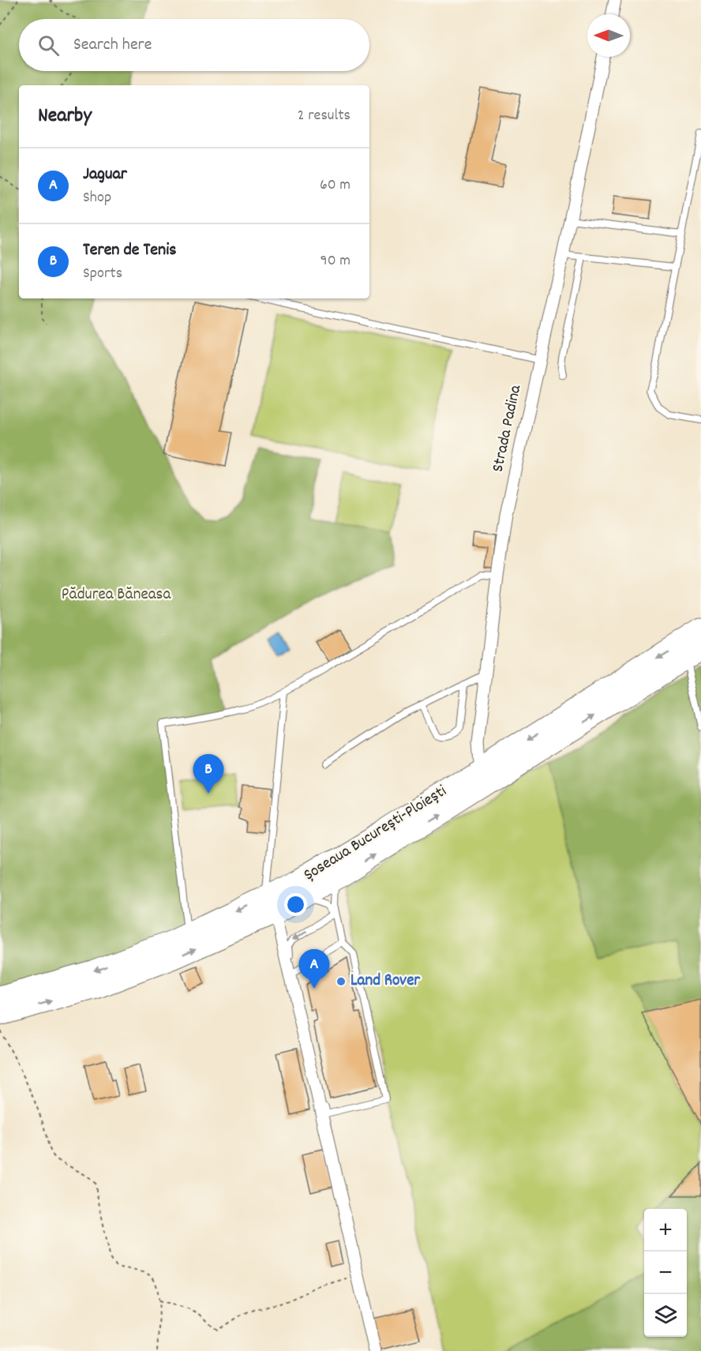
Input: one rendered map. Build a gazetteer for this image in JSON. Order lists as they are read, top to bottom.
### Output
{
  "streets": {
    "highway": ["Șoseaua București-Ploiești"],
    "street": ["Strada Padina"]
  },
  "crossings": [
    ["Strada Padina", "Șoseaua București-Ploiești"]
  ],
  "parks": ["Pădurea Băneasa"],
  "places": ["Land Rover"],
  "north": "left",
  "page": {
    "search": "Search here",
    "heading": ["Nearby", "2 results"],
    "list": [
      {
        "mark": "A",
        "name": "Jaguar",
        "note": "Shop",
        "value": "60 m"
      },
      {
        "mark": "B",
        "name": "Teren de Tenis",
        "note": "Sports",
        "value": "90 m"
      }
    ],
    "pins": ["B", "A"],
    "map_buttons": ["+", "−"]
  }
}
